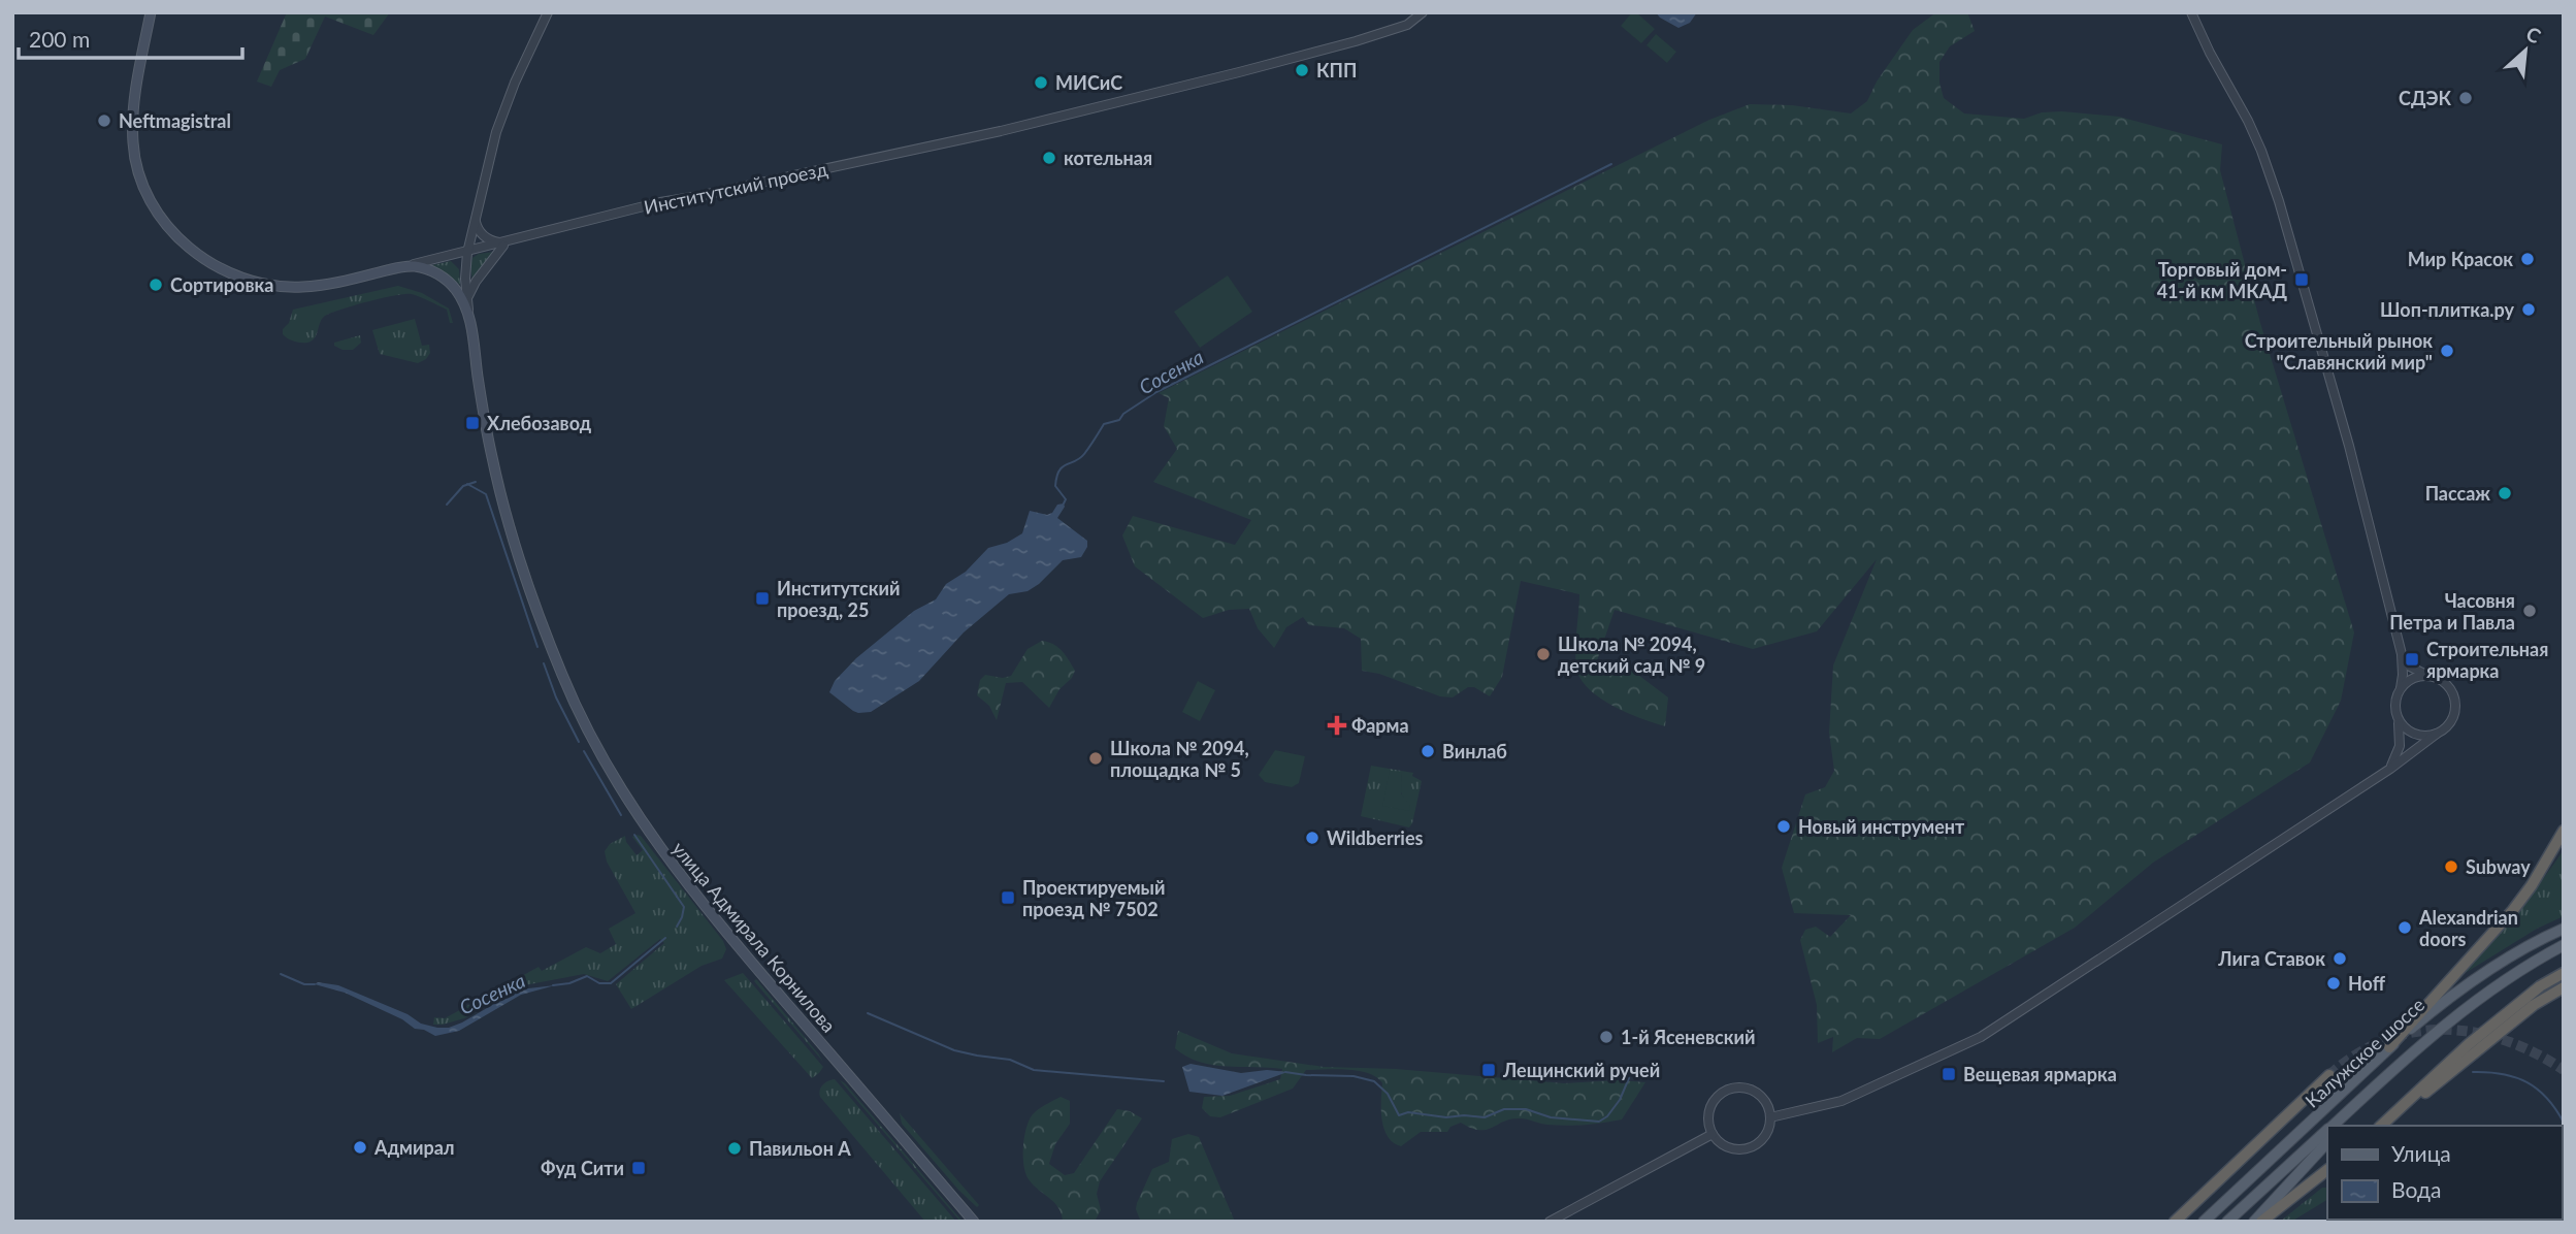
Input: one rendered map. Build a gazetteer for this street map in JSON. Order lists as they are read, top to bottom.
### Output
{
  "streets": {
    "main road": ["улица Адмирала Корнилова", "Калужское шоссе"],
    "street": ["Институтский проезд"]
  },
  "crossings": [
    ["Институтский проезд", "улица Адмирала Корнилова"]
  ],
  "water": ["Сосенка"],
  "places": {
    "other": [
      "КПП",
      "МИСиС",
      "СДЭК",
      "Neftmagistral",
      "котельная",
      "Мир Красок",
      "Сортировка",
      "Шоп-плитка.ру",
      "Строительный рынок \"Славянский мир\"",
      "Пассаж",
      "Часовня Петра и Павла",
      "Школа № 2094, детский сад № 9",
      "Винлаб",
      "Школа № 2094, площадка № 5",
      "Новый инструмент",
      "Wildberries",
      "Subway",
      "Alexandrian doors",
      "Лига Ставок",
      "Hoff",
      "1-й Ясеневский",
      "Адмирал",
      "Павильон А"
    ],
    "transit": [
      "Торговый дом- 41-й км МКАД",
      "Хлебозавод",
      "Институтский проезд, 25",
      "Строительная ярмарка",
      "Проектируемый проезд № 7502",
      "Лещинский ручей",
      "Вещевая ярмарка",
      "Фуд Сити"
    ],
    "health": ["Фарма"]
  },
  "legend": ["Улица", "Вода"],
  "scale_bar": "200 m",
  "north": "top right"
}
